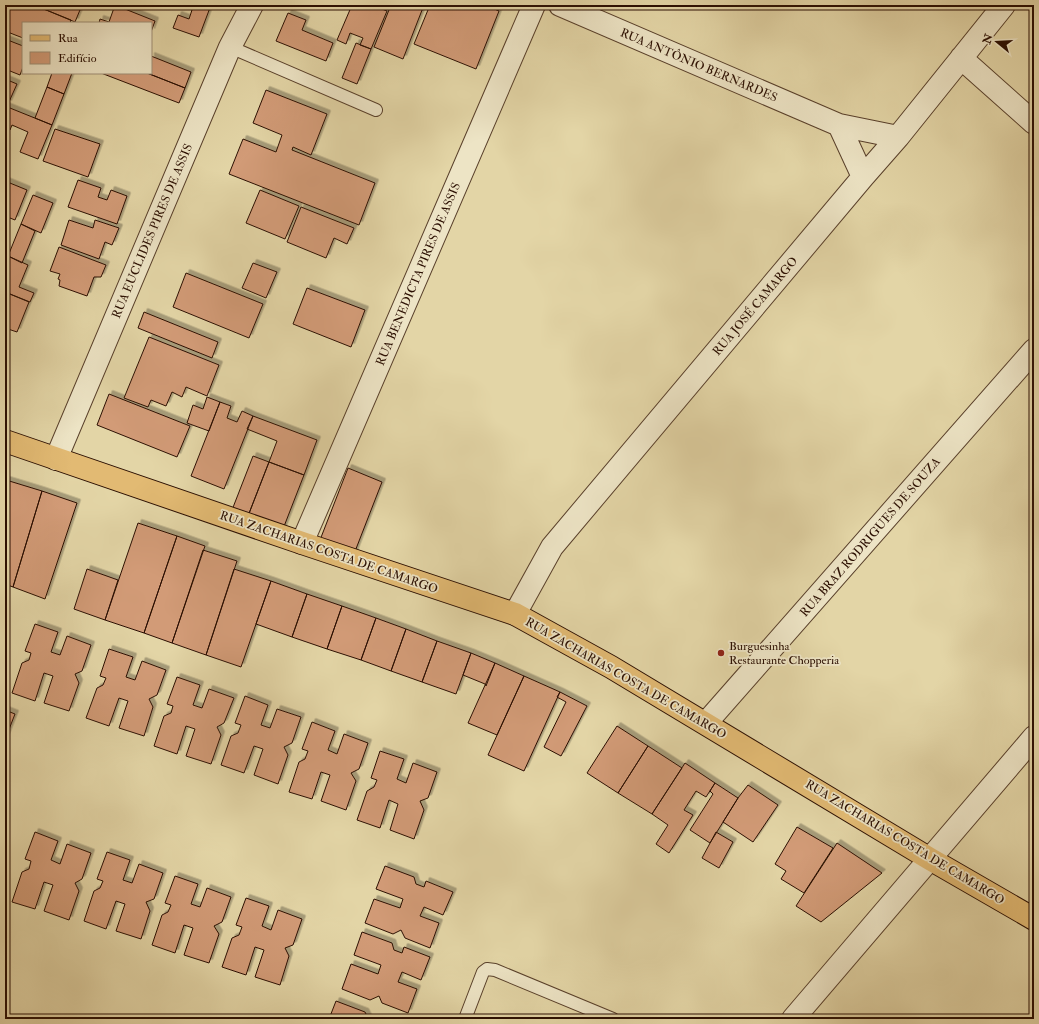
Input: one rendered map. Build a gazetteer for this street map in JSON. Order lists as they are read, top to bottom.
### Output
{
  "streets": {
    "main road": ["RUA ZACHARIAS COSTA DE CAMARGO"],
    "street": [
      "RUA ANTÔNIO BERNARDES",
      "RUA EUCLIDES PIRES DE ASSIS",
      "RUA BENEDICTA PIRES DE ASSIS",
      "RUA JOSÉ CAMARGO",
      "RUA BRAZ RODRIGUES DE SOUZA"
    ]
  },
  "crossings": [
    ["RUA ANTÔNIO BERNARDES", "RUA JOSÉ CAMARGO"],
    ["RUA EUCLIDES PIRES DE ASSIS", "RUA ZACHARIAS COSTA DE CAMARGO"],
    ["RUA BENEDICTA PIRES DE ASSIS", "RUA ZACHARIAS COSTA DE CAMARGO"],
    ["RUA JOSÉ CAMARGO", "RUA ZACHARIAS COSTA DE CAMARGO"],
    ["RUA BRAZ RODRIGUES DE SOUZA", "RUA ZACHARIAS COSTA DE CAMARGO"]
  ],
  "places": ["Burguesinha Restaurante Chopperia"],
  "legend": ["Rua", "Edifício"],
  "north": "left"
}
